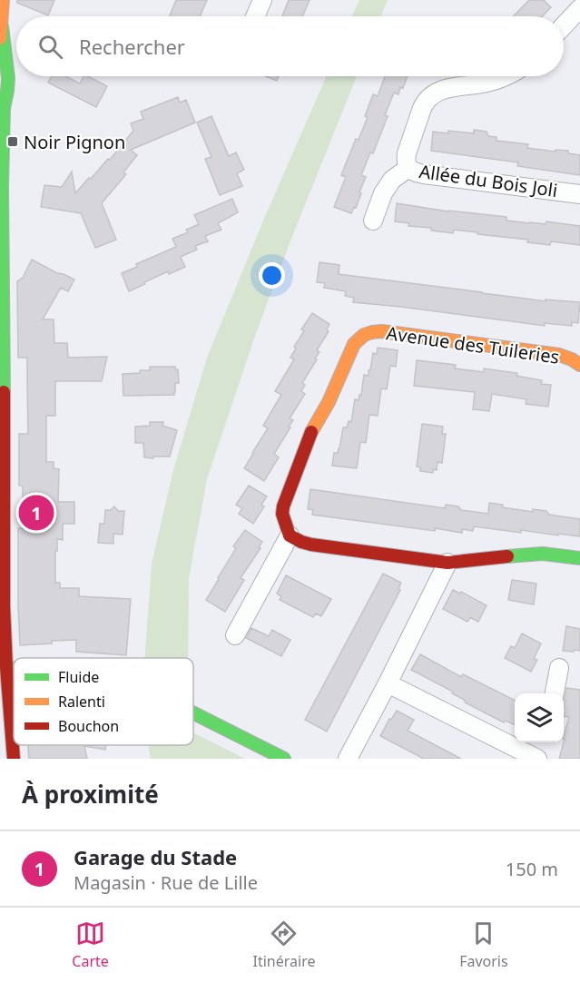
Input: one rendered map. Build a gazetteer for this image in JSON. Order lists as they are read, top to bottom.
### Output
{
  "streets": {
    "street": ["Allée du Bois Joli", "Avenue des Tuileries"]
  },
  "places": {
    "transit": ["Noir Pignon"]
  },
  "legend": ["Fluide", "Ralenti", "Bouchon"],
  "page": {
    "search": "Rechercher",
    "pins": "1",
    "heading": "À proximité",
    "list": [
      {
        "mark": "1",
        "name": "Garage du Stade",
        "note": "Magasin · Rue de Lille",
        "value": "150 m"
      }
    ],
    "nav": ["Carte", "Itinéraire", "Favoris"]
  }
}
